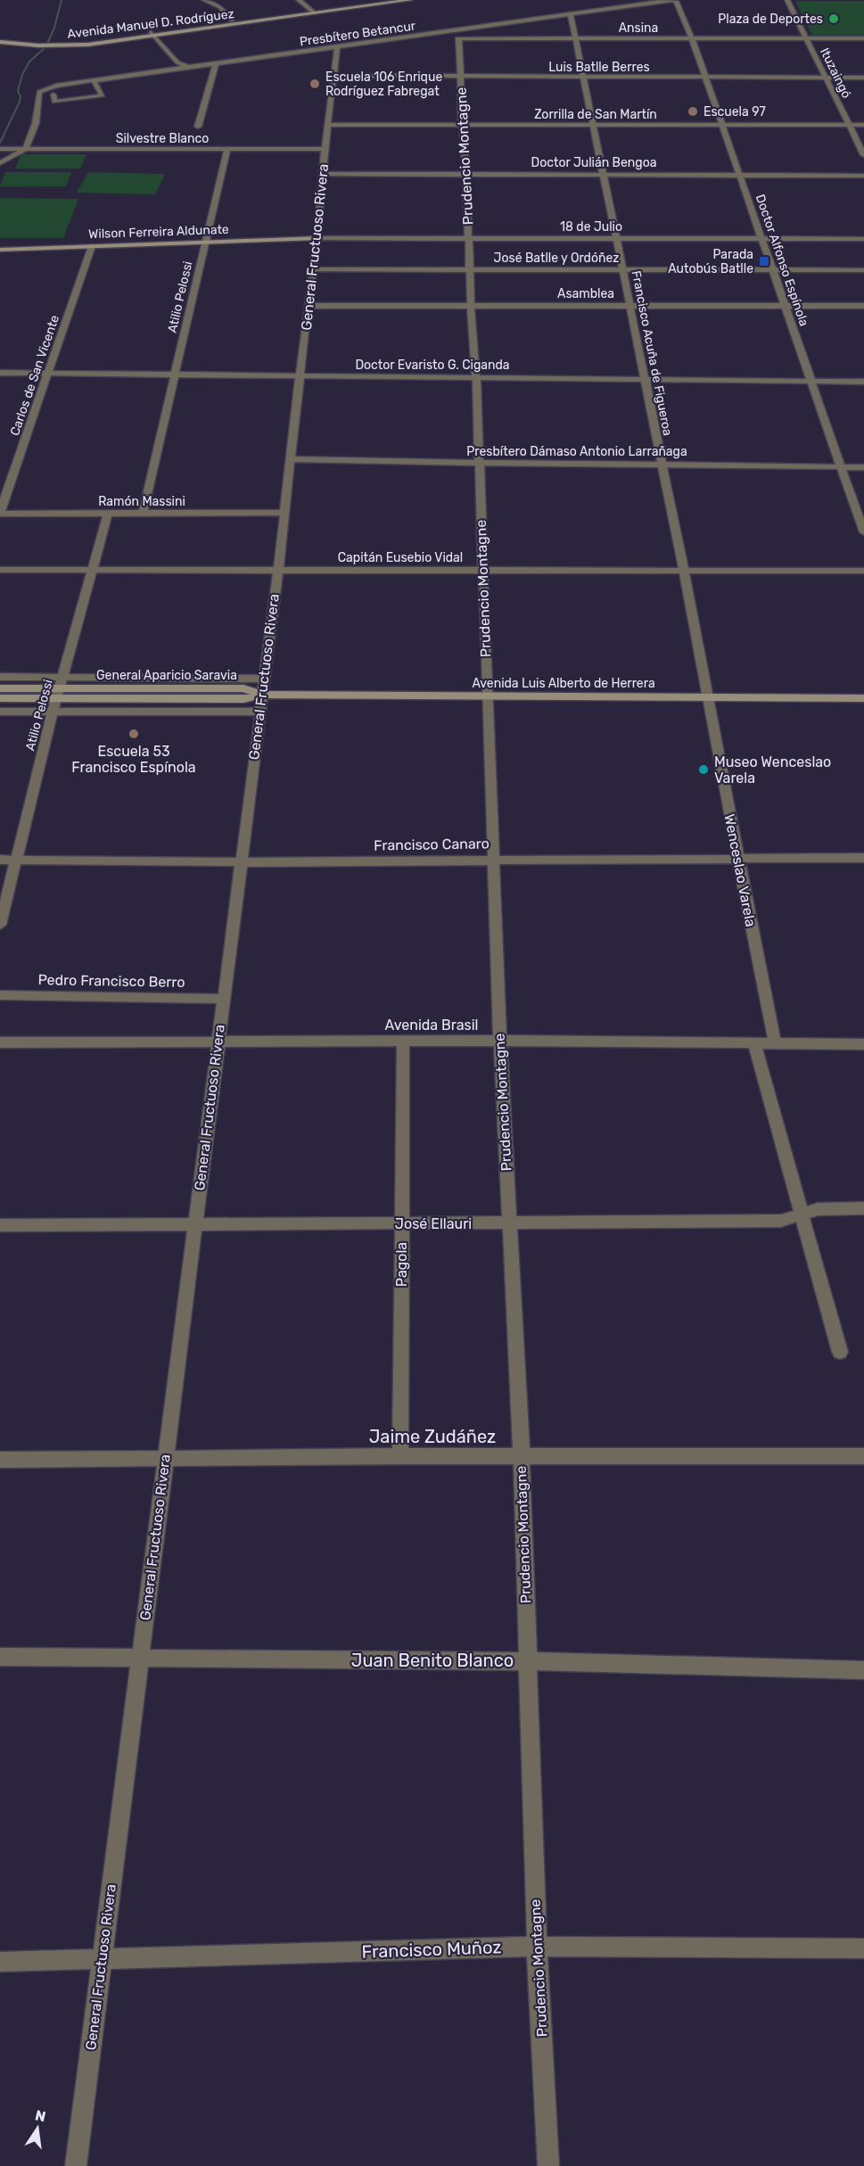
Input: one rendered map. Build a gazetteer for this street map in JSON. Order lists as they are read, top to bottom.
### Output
{
  "streets": {
    "street": [
      "Avenida Manuel D. Rodríguez",
      "Ansina",
      "Presbítero Betancur",
      "Luis Batlle Berres",
      "Ituzaingó",
      "Zorrilla de San Martín",
      "Silvestre Blanco",
      "Prudencio Montagne",
      "Doctor Julián Bengoa",
      "18 de Julio",
      "Wilson Ferreira Aldunate",
      "General Fructuoso Rivera",
      "José Batlle y Ordóñez",
      "Doctor Alfonso Espínola",
      "Asamblea",
      "Atilio Pelossi",
      "Francisco Acuña de Figueroa",
      "Doctor Evaristo G. Ciganda",
      "Carlos de San Vicente",
      "Presbítero Dámaso Antonio Larrañaga",
      "Ramón Massini",
      "Capitán Eusebio Vidal",
      "General Aparicio Saravia",
      "Avenida Luis Alberto de Herrera",
      "Francisco Canaro",
      "Wenceslao Varela",
      "Pedro Francisco Berro",
      "Avenida Brasil",
      "José Ellauri",
      "Pagola",
      "Jaime Zudáñez",
      "Juan Benito Blanco",
      "Francisco Muñoz"
    ]
  },
  "crossings": [
    ["Ansina", "Presbítero Betancur"],
    ["Ansina", "Ituzaingó"],
    ["Ansina", "Prudencio Montagne"],
    ["Ansina", "Doctor Alfonso Espínola"],
    ["Ansina", "Francisco Acuña de Figueroa"],
    ["Presbítero Betancur", "Silvestre Blanco"],
    ["Presbítero Betancur", "General Fructuoso Rivera"],
    ["Presbítero Betancur", "Doctor Alfonso Espínola"],
    ["Presbítero Betancur", "Francisco Acuña de Figueroa"],
    ["Luis Batlle Berres", "Ituzaingó"],
    ["Luis Batlle Berres", "Prudencio Montagne"],
    ["Luis Batlle Berres", "General Fructuoso Rivera"],
    ["Luis Batlle Berres", "Doctor Alfonso Espínola"],
    ["Luis Batlle Berres", "Francisco Acuña de Figueroa"],
    ["Ituzaingó", "Zorrilla de San Martín"],
    ["Zorrilla de San Martín", "Prudencio Montagne"],
    ["Zorrilla de San Martín", "General Fructuoso Rivera"],
    ["Zorrilla de San Martín", "Doctor Alfonso Espínola"],
    ["Zorrilla de San Martín", "Francisco Acuña de Figueroa"],
    ["Silvestre Blanco", "General Fructuoso Rivera"],
    ["Silvestre Blanco", "Atilio Pelossi"],
    ["Prudencio Montagne", "Doctor Julián Bengoa"],
    ["Prudencio Montagne", "18 de Julio"],
    ["Prudencio Montagne", "José Batlle y Ordóñez"],
    ["Prudencio Montagne", "Asamblea"],
    ["Prudencio Montagne", "Doctor Evaristo G. Ciganda"],
    ["Prudencio Montagne", "Presbítero Dámaso Antonio Larrañaga"],
    ["Prudencio Montagne", "Capitán Eusebio Vidal"],
    ["Prudencio Montagne", "Avenida Luis Alberto de Herrera"],
    ["Prudencio Montagne", "Francisco Canaro"],
    ["Prudencio Montagne", "Avenida Brasil"],
    ["Prudencio Montagne", "José Ellauri"],
    ["Prudencio Montagne", "Jaime Zudáñez"],
    ["Prudencio Montagne", "Juan Benito Blanco"],
    ["Prudencio Montagne", "Francisco Muñoz"],
    ["Doctor Julián Bengoa", "General Fructuoso Rivera"],
    ["Doctor Julián Bengoa", "Doctor Alfonso Espínola"],
    ["Doctor Julián Bengoa", "Francisco Acuña de Figueroa"],
    ["18 de Julio", "Wilson Ferreira Aldunate"],
    ["18 de Julio", "General Fructuoso Rivera"],
    ["18 de Julio", "Doctor Alfonso Espínola"],
    ["18 de Julio", "Francisco Acuña de Figueroa"],
    ["Wilson Ferreira Aldunate", "General Fructuoso Rivera"],
    ["Wilson Ferreira Aldunate", "Atilio Pelossi"],
    ["Wilson Ferreira Aldunate", "Carlos de San Vicente"],
    ["General Fructuoso Rivera", "José Batlle y Ordóñez"],
    ["General Fructuoso Rivera", "Asamblea"],
    ["General Fructuoso Rivera", "Doctor Evaristo G. Ciganda"],
    ["General Fructuoso Rivera", "Presbítero Dámaso Antonio Larrañaga"],
    ["General Fructuoso Rivera", "Ramón Massini"],
    ["General Fructuoso Rivera", "Capitán Eusebio Vidal"],
    ["General Fructuoso Rivera", "General Aparicio Saravia"],
    ["General Fructuoso Rivera", "Avenida Luis Alberto de Herrera"],
    ["General Fructuoso Rivera", "Francisco Canaro"],
    ["General Fructuoso Rivera", "Pedro Francisco Berro"],
    ["General Fructuoso Rivera", "Avenida Brasil"],
    ["General Fructuoso Rivera", "José Ellauri"],
    ["General Fructuoso Rivera", "Jaime Zudáñez"],
    ["General Fructuoso Rivera", "Juan Benito Blanco"],
    ["General Fructuoso Rivera", "Francisco Muñoz"],
    ["José Batlle y Ordóñez", "Doctor Alfonso Espínola"],
    ["José Batlle y Ordóñez", "Francisco Acuña de Figueroa"],
    ["Doctor Alfonso Espínola", "Asamblea"],
    ["Doctor Alfonso Espínola", "Doctor Evaristo G. Ciganda"],
    ["Doctor Alfonso Espínola", "Presbítero Dámaso Antonio Larrañaga"],
    ["Asamblea", "Francisco Acuña de Figueroa"],
    ["Atilio Pelossi", "Doctor Evaristo G. Ciganda"],
    ["Atilio Pelossi", "Ramón Massini"],
    ["Atilio Pelossi", "Capitán Eusebio Vidal"],
    ["Atilio Pelossi", "General Aparicio Saravia"],
    ["Atilio Pelossi", "Francisco Canaro"],
    ["Francisco Acuña de Figueroa", "Doctor Evaristo G. Ciganda"],
    ["Francisco Acuña de Figueroa", "Presbítero Dámaso Antonio Larrañaga"],
    ["Francisco Acuña de Figueroa", "Capitán Eusebio Vidal"],
    ["Francisco Acuña de Figueroa", "Avenida Luis Alberto de Herrera"],
    ["Francisco Acuña de Figueroa", "Wenceslao Varela"],
    ["Doctor Evaristo G. Ciganda", "Carlos de San Vicente"],
    ["Carlos de San Vicente", "Ramón Massini"],
    ["General Aparicio Saravia", "Avenida Luis Alberto de Herrera"],
    ["Avenida Luis Alberto de Herrera", "Wenceslao Varela"],
    ["Francisco Canaro", "Wenceslao Varela"],
    ["Wenceslao Varela", "Avenida Brasil"],
    ["Avenida Brasil", "Pagola"],
    ["José Ellauri", "Pagola"],
    ["Pagola", "Jaime Zudáñez"]
  ],
  "places": {
    "other": [
      "Plaza de Deportes",
      "Escuela 106 Enrique Rodríguez Fabregat",
      "Escuela 97",
      "Escuela 53 Francisco Espínola",
      "Museo Wenceslao Varela"
    ],
    "transit": ["Parada Autobús Batlle"]
  },
  "north": "top"
}
